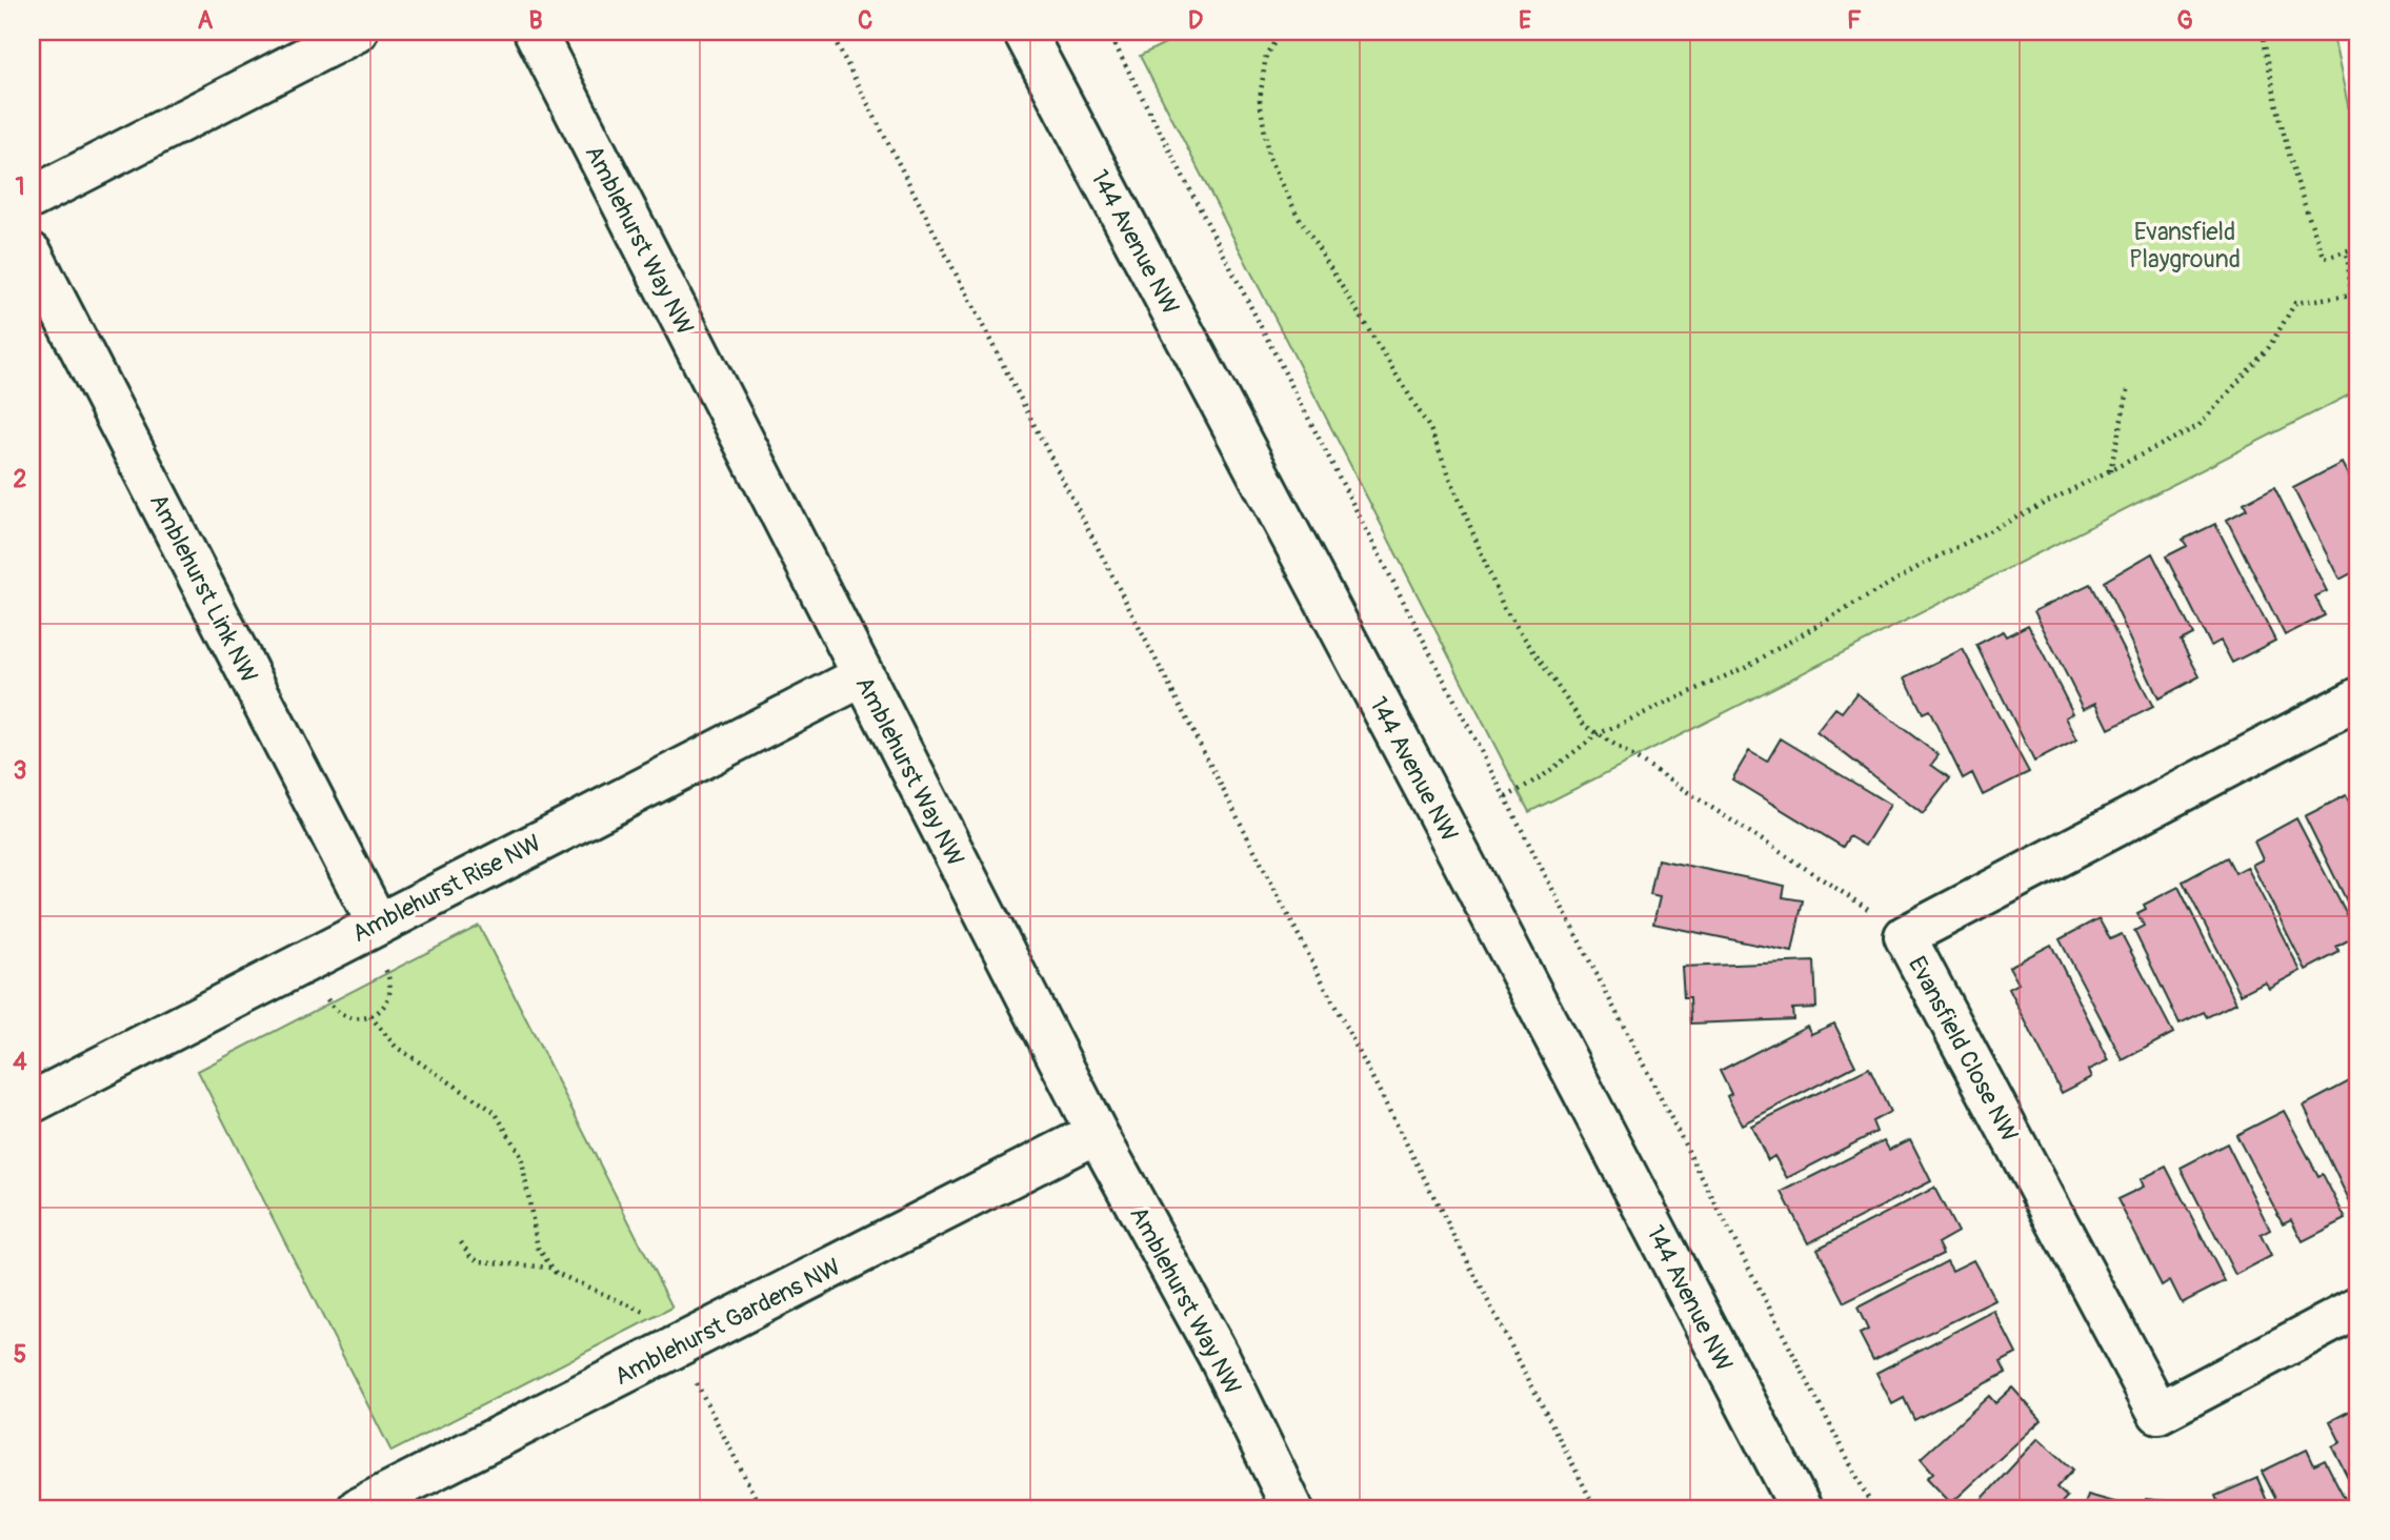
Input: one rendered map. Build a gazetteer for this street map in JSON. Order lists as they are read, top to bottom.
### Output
{
  "streets": {
    "street": [
      "Amblehurst Way NW",
      "144 Avenue NW",
      "Amblehurst Link NW",
      "Amblehurst Rise NW",
      "Evansfield Close NW",
      "Amblehurst Gardens NW"
    ]
  },
  "crossings": [
    ["Amblehurst Way NW", "Amblehurst Rise NW"],
    ["Amblehurst Way NW", "Amblehurst Gardens NW"],
    ["Amblehurst Link NW", "Amblehurst Rise NW"]
  ],
  "parks": ["Evansfield Playground"],
  "grid": {
    "columns": [
      "A",
      "B",
      "C",
      "D",
      "E",
      "F",
      "G"
    ],
    "rows": [
      "1",
      "2",
      "3",
      "4",
      "5"
    ]
  }
}
